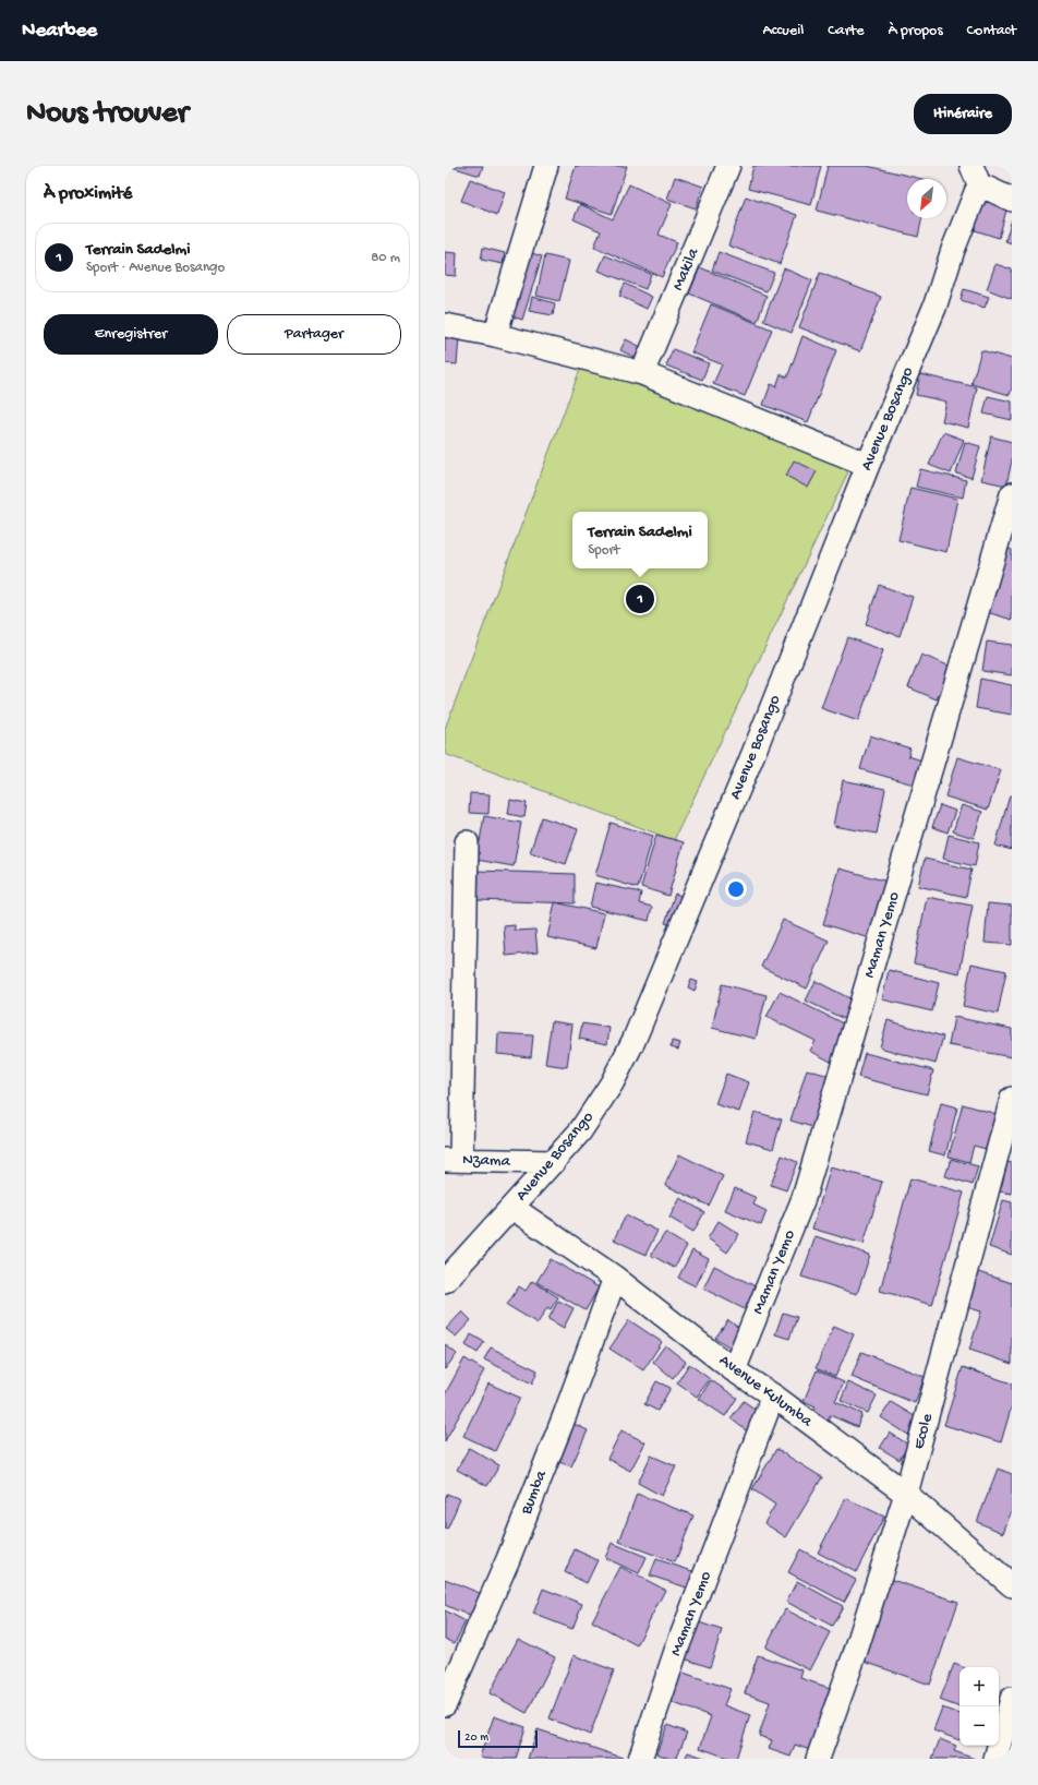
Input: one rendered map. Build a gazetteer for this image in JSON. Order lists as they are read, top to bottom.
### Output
{
  "streets": {
    "street": [
      "Makila",
      "Avenue Bosango",
      "Maman Yemo",
      "Nzama",
      "Avenue Kulumba",
      "Ecole",
      "Bumba"
    ]
  },
  "crossings": [
    ["Avenue Bosango", "Nzama"],
    ["Avenue Bosango", "Avenue Kulumba"],
    ["Maman Yemo", "Avenue Kulumba"],
    ["Avenue Kulumba", "Ecole"],
    ["Avenue Kulumba", "Bumba"]
  ],
  "scale_bar": "20 m",
  "north": "bottom left",
  "page": {
    "header": "Nearbee",
    "nav": [
      "Accueil",
      "Carte",
      "À propos",
      "Contact"
    ],
    "buttons": [
      "Itinéraire",
      ["Enregistrer", "Partager"]
    ],
    "title": "Nous trouver",
    "heading": "À proximité",
    "list": [
      {
        "mark": "1",
        "name": "Terrain Sadelmi",
        "note": "Sport · Avenue Bosango",
        "value": "80 m"
      }
    ],
    "popup": ["Terrain Sadelmi", "Sport"],
    "pins": "1",
    "map_buttons": ["+", "−"],
    "scale": "20 m"
  }
}
